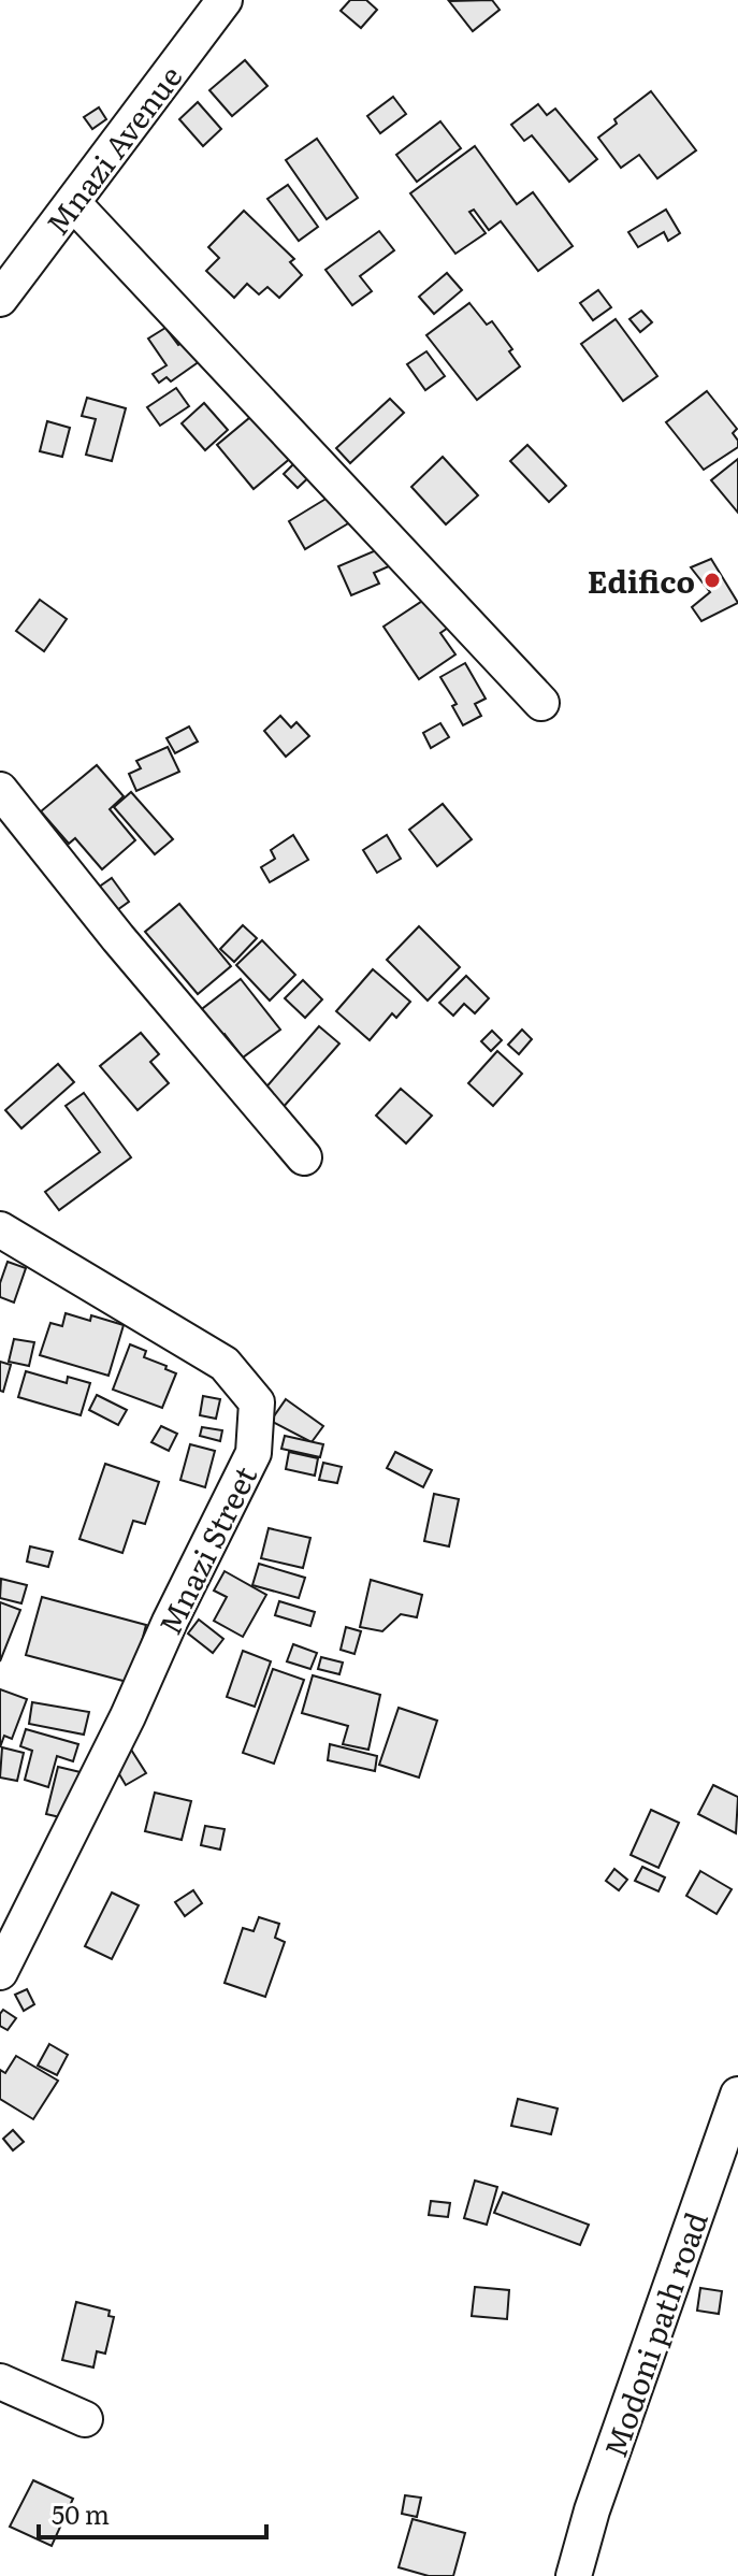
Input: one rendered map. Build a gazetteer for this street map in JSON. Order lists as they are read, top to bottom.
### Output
{
  "streets": {
    "street": ["Mnazi Avenue", "Mnazi Street", "Modoni path road"]
  },
  "places": ["Edifico"],
  "scale_bar": "50 m"
}
